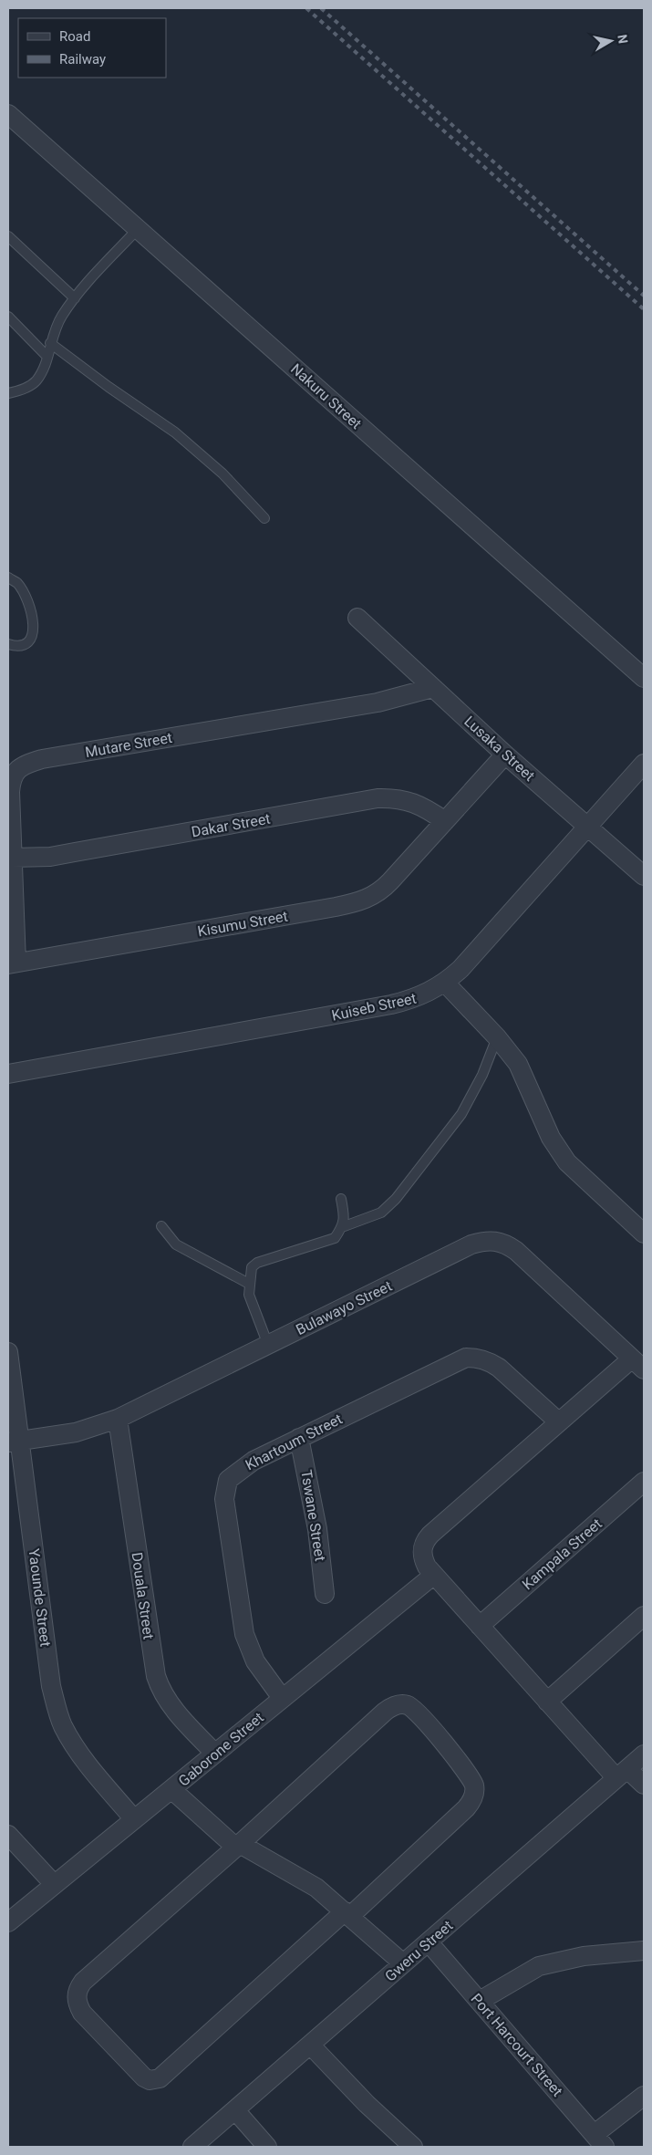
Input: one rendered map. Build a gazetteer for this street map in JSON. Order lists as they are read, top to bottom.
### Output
{
  "streets": {
    "street": [
      "Nakuru Street",
      "Mutare Street",
      "Lusaka Street",
      "Dakar Street",
      "Kisumu Street",
      "Kuiseb Street",
      "Bulawayo Street",
      "Khartoum Street",
      "Tswane Street",
      "Kampala Street",
      "Douala Street",
      "Yaounde Street",
      "Gaborone Street",
      "Gweru Street",
      "Port Harcourt Street"
    ]
  },
  "crossings": [
    ["Mutare Street", "Lusaka Street"],
    ["Mutare Street", "Dakar Street"],
    ["Mutare Street", "Kisumu Street"],
    ["Lusaka Street", "Kisumu Street"],
    ["Lusaka Street", "Kuiseb Street"],
    ["Dakar Street", "Kisumu Street"],
    ["Bulawayo Street", "Douala Street"],
    ["Bulawayo Street", "Yaounde Street"],
    ["Khartoum Street", "Tswane Street"],
    ["Khartoum Street", "Gaborone Street"],
    ["Douala Street", "Gaborone Street"],
    ["Yaounde Street", "Gaborone Street"],
    ["Gweru Street", "Port Harcourt Street"]
  ],
  "legend": ["Road", "Railway"],
  "north": "right"
}
